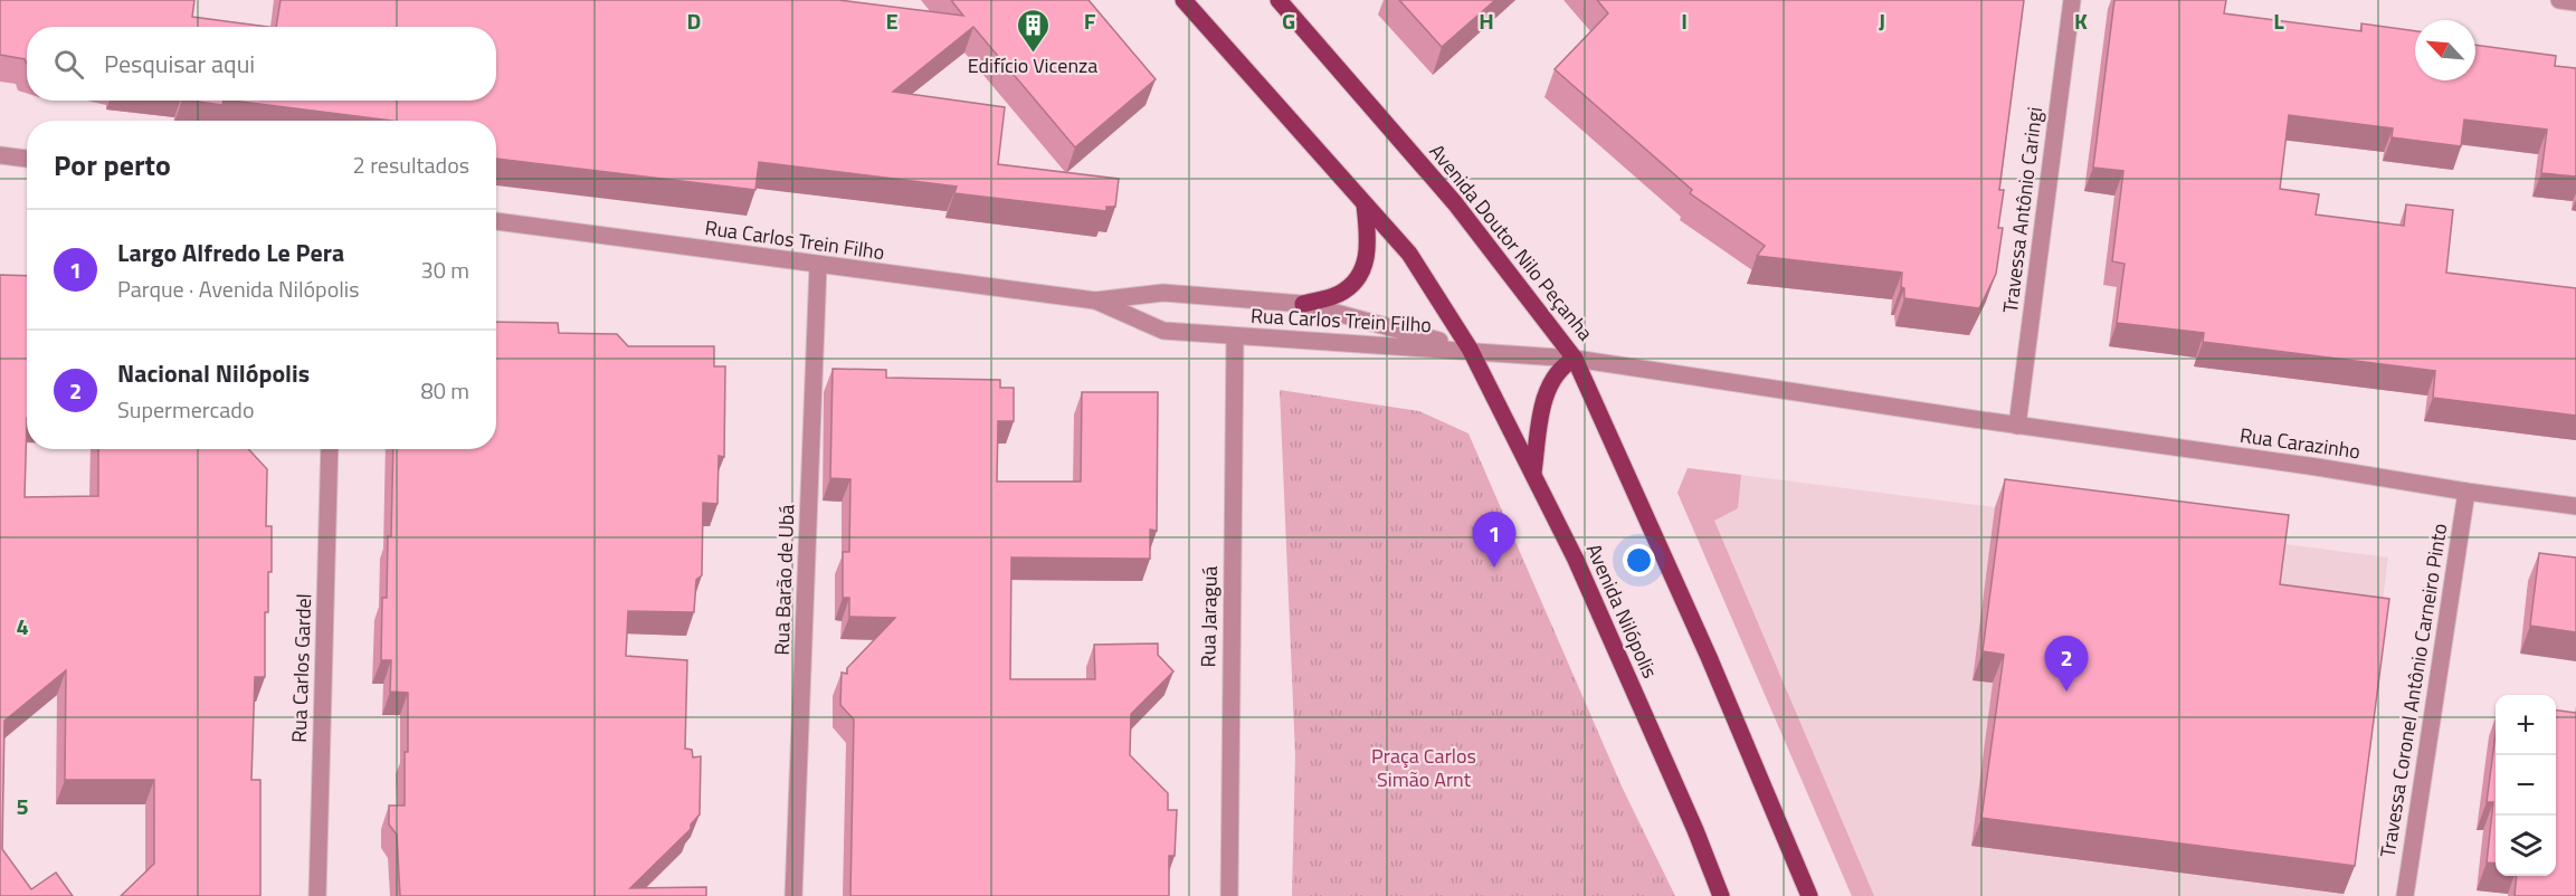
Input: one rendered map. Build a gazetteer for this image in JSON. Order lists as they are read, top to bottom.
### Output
{
  "streets": {
    "main road": ["Avenida Doutor Nilo Peçanha", "Avenida Nilópolis"],
    "street": [
      "Travessa Antônio Caringi",
      "Rua Carlos Trein Filho",
      "Rua Carazinho",
      "Rua Barão de Ubá",
      "Rua Jaraguá",
      "Rua Carlos Gardel",
      "Travessa Coronel Antônio Carneiro Pinto"
    ]
  },
  "crossings": [
    ["Travessa Antônio Caringi", "Avenida Doutor Nilo Peçanha"],
    ["Travessa Antônio Caringi", "Rua Carazinho"],
    ["Rua Carlos Trein Filho", "Avenida Doutor Nilo Peçanha"],
    ["Rua Carlos Trein Filho", "Rua Barão de Ubá"],
    ["Rua Carlos Trein Filho", "Avenida Nilópolis"],
    ["Rua Carlos Trein Filho", "Rua Jaraguá"],
    ["Avenida Doutor Nilo Peçanha", "Rua Carazinho"],
    ["Rua Carazinho", "Travessa Coronel Antônio Carneiro Pinto"]
  ],
  "parks": ["Praça Carlos Simão Arnt"],
  "places": {
    "building": ["Edifício Vicenza"]
  },
  "north": "top left",
  "page": {
    "search": "Pesquisar aqui",
    "heading": ["Por perto", "2 resultados"],
    "list": [
      {
        "mark": "1",
        "name": "Largo Alfredo Le Pera",
        "note": "Parque · Avenida Nilópolis",
        "value": "30 m"
      },
      {
        "mark": "2",
        "name": "Nacional Nilópolis",
        "note": "Supermercado",
        "value": "80 m"
      }
    ],
    "pins": ["1", "2"],
    "map_buttons": ["+", "−"]
  },
  "grid": {
    "columns": [
      "D",
      "E",
      "F",
      "G",
      "H",
      "I",
      "J",
      "K",
      "L"
    ],
    "rows": ["4", "5"]
  }
}
